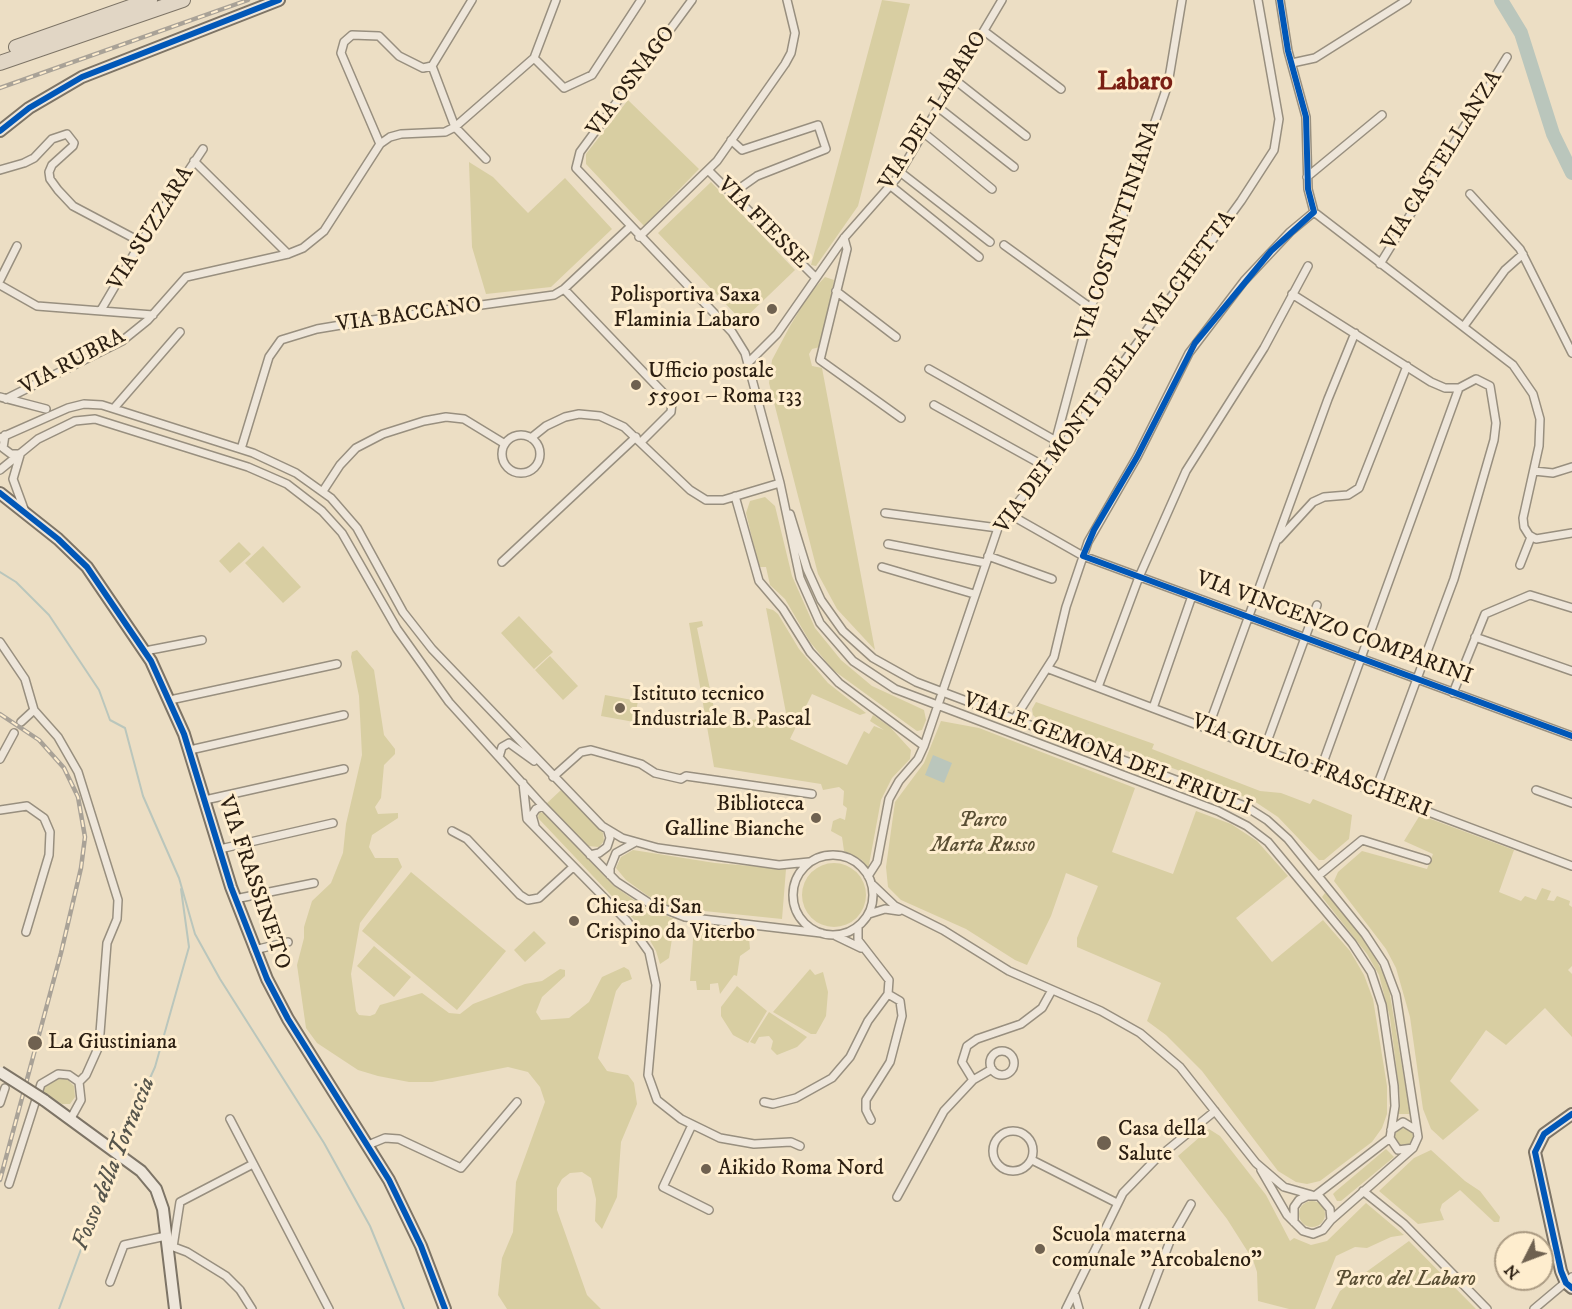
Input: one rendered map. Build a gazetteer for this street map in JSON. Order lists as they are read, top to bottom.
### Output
{
  "streets": {
    "street": [
      "VIA OSNAGO",
      "VIA DEL LABARO",
      "VIA CASTELLANZA",
      "VIA FIESSE",
      "VIA SUZZARA",
      "VIA COSTANTINIANA",
      "VIA BACCANO",
      "VIA RUBRA",
      "VIA DEI MONTI DELLA VALCHETTA",
      "VIA VINCENZO COMPARINI",
      "VIALE GEMONA DEL FRIULI",
      "VIA GIULIO FRASCHERI",
      "VIA FRASSINETO"
    ]
  },
  "crossings": [
    ["VIA OSNAGO", "VIALE GEMONA DEL FRIULI"],
    ["VIA DEL LABARO", "VIA FIESSE"],
    ["VIA DEL LABARO", "VIALE GEMONA DEL FRIULI"],
    ["VIA COSTANTINIANA", "VIA DEI MONTI DELLA VALCHETTA"],
    ["VIA BACCANO", "VIALE GEMONA DEL FRIULI"],
    ["VIA DEI MONTI DELLA VALCHETTA", "VIA VINCENZO COMPARINI"],
    ["VIA DEI MONTI DELLA VALCHETTA", "VIALE GEMONA DEL FRIULI"]
  ],
  "districts": ["Labaro"],
  "water": ["Fosso della Torraccia"],
  "parks": ["Parco Marta Russo", "Parco del Labaro"],
  "places": [
    "Polisportiva Saxa Flaminia Labaro",
    "Ufficio postale 55901 – Roma 133",
    "Istituto tecnico Industriale B. Pascal",
    "Biblioteca Galline Bianche",
    "Chiesa di San Crispino da Viterbo",
    "La Giustiniana",
    "Casa della Salute",
    "Aikido Roma Nord",
    "Scuola materna comunale \"Arcobaleno\""
  ],
  "north": "bottom left"
}
